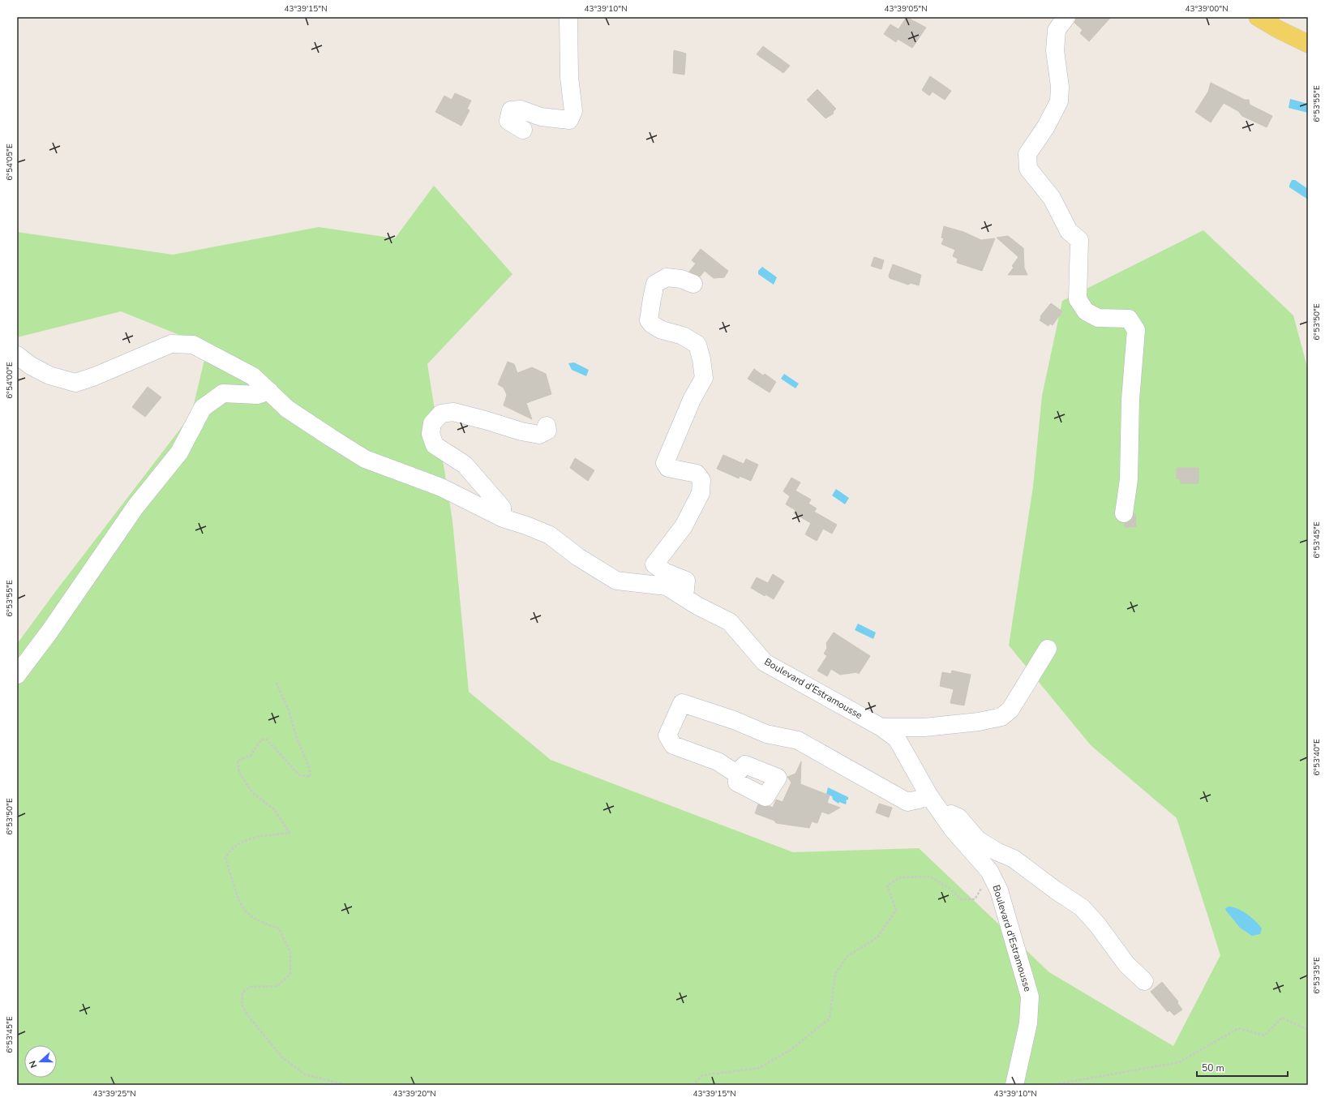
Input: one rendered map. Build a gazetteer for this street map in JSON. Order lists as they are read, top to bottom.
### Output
{
  "streets": {
    "street": ["Boulevard d'Estramousse"]
  },
  "scale_bar": "50 m",
  "north": "left",
  "coordinates": [
    "43°39'15\"N",
    "43°39'10\"N",
    "43°39'05\"N",
    "43°39'00\"N",
    "6°53'55\"E",
    "6°54'05\"E",
    "6°53'50\"E",
    "6°54'00\"E",
    "6°53'45\"E",
    "6°53'40\"E",
    "6°53'35\"E",
    "43°39'25\"N",
    "43°39'20\"N"
  ]
}
